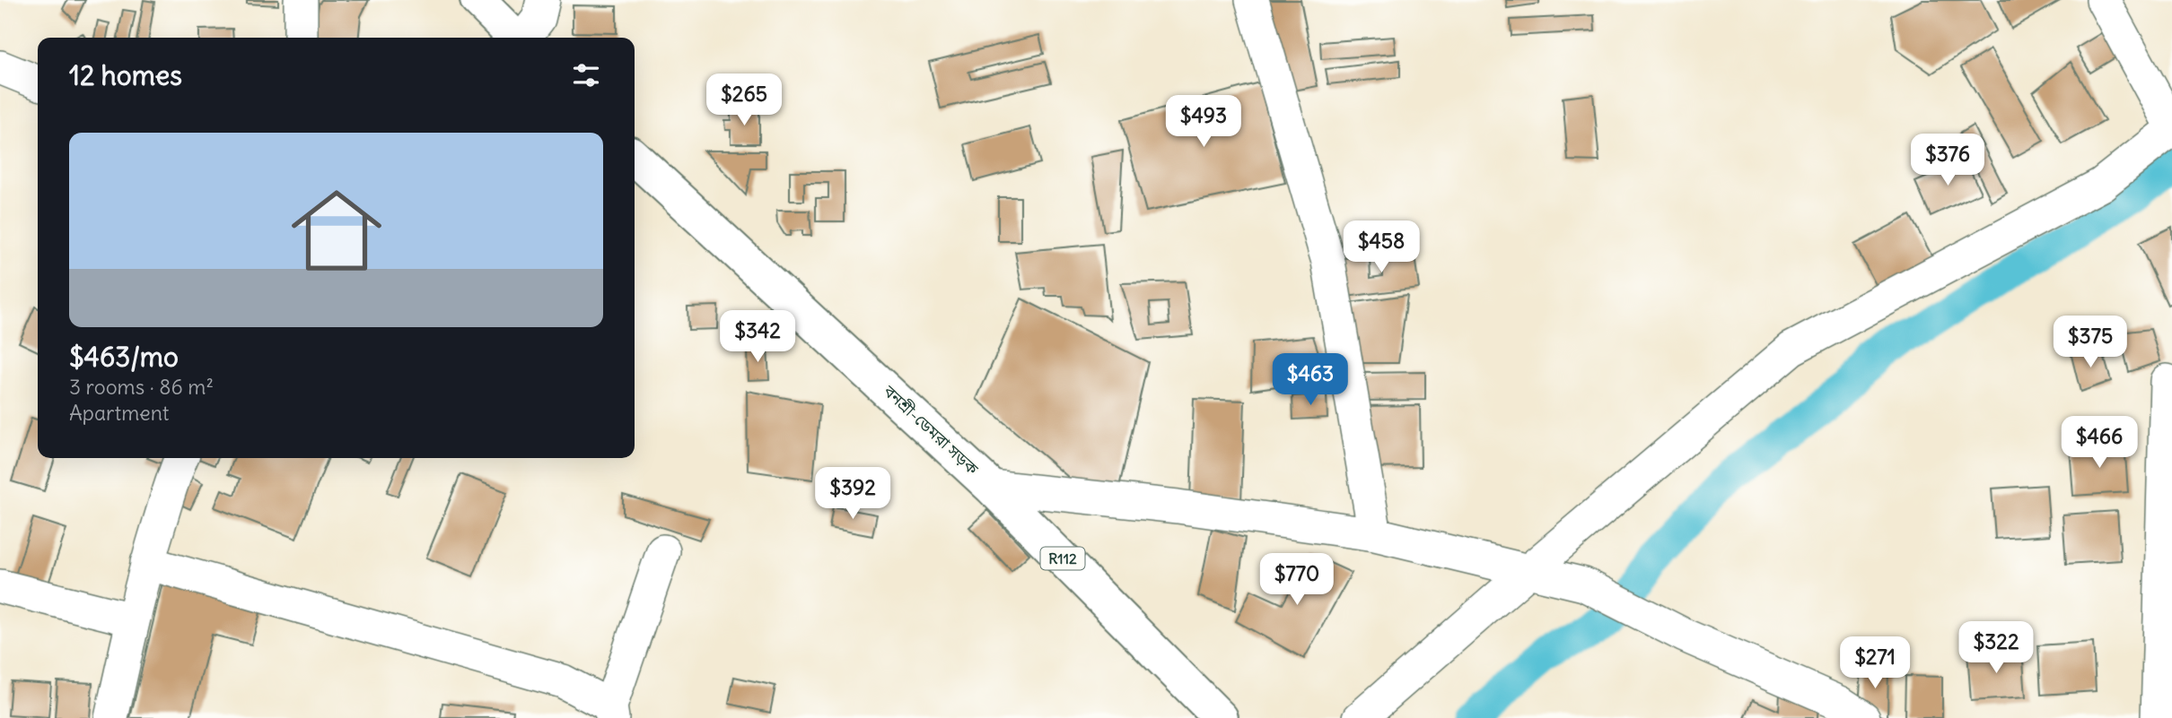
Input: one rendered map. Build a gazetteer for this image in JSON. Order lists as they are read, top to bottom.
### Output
{
  "streets": {
    "main road": ["বনশ্রী-ডেমরা সড়ক", "R112"]
  },
  "page": {
    "heading": "12 homes",
    "price": [
      "$265",
      "$493",
      "$376",
      "$458",
      "$342",
      "$375",
      "$463",
      "$466",
      "$392",
      "$770",
      "$322",
      "$271"
    ],
    "list": [
      {
        "name": "$463/mo",
        "note": "3 rooms · 86 m² · Apartment"
      }
    ]
  }
}
